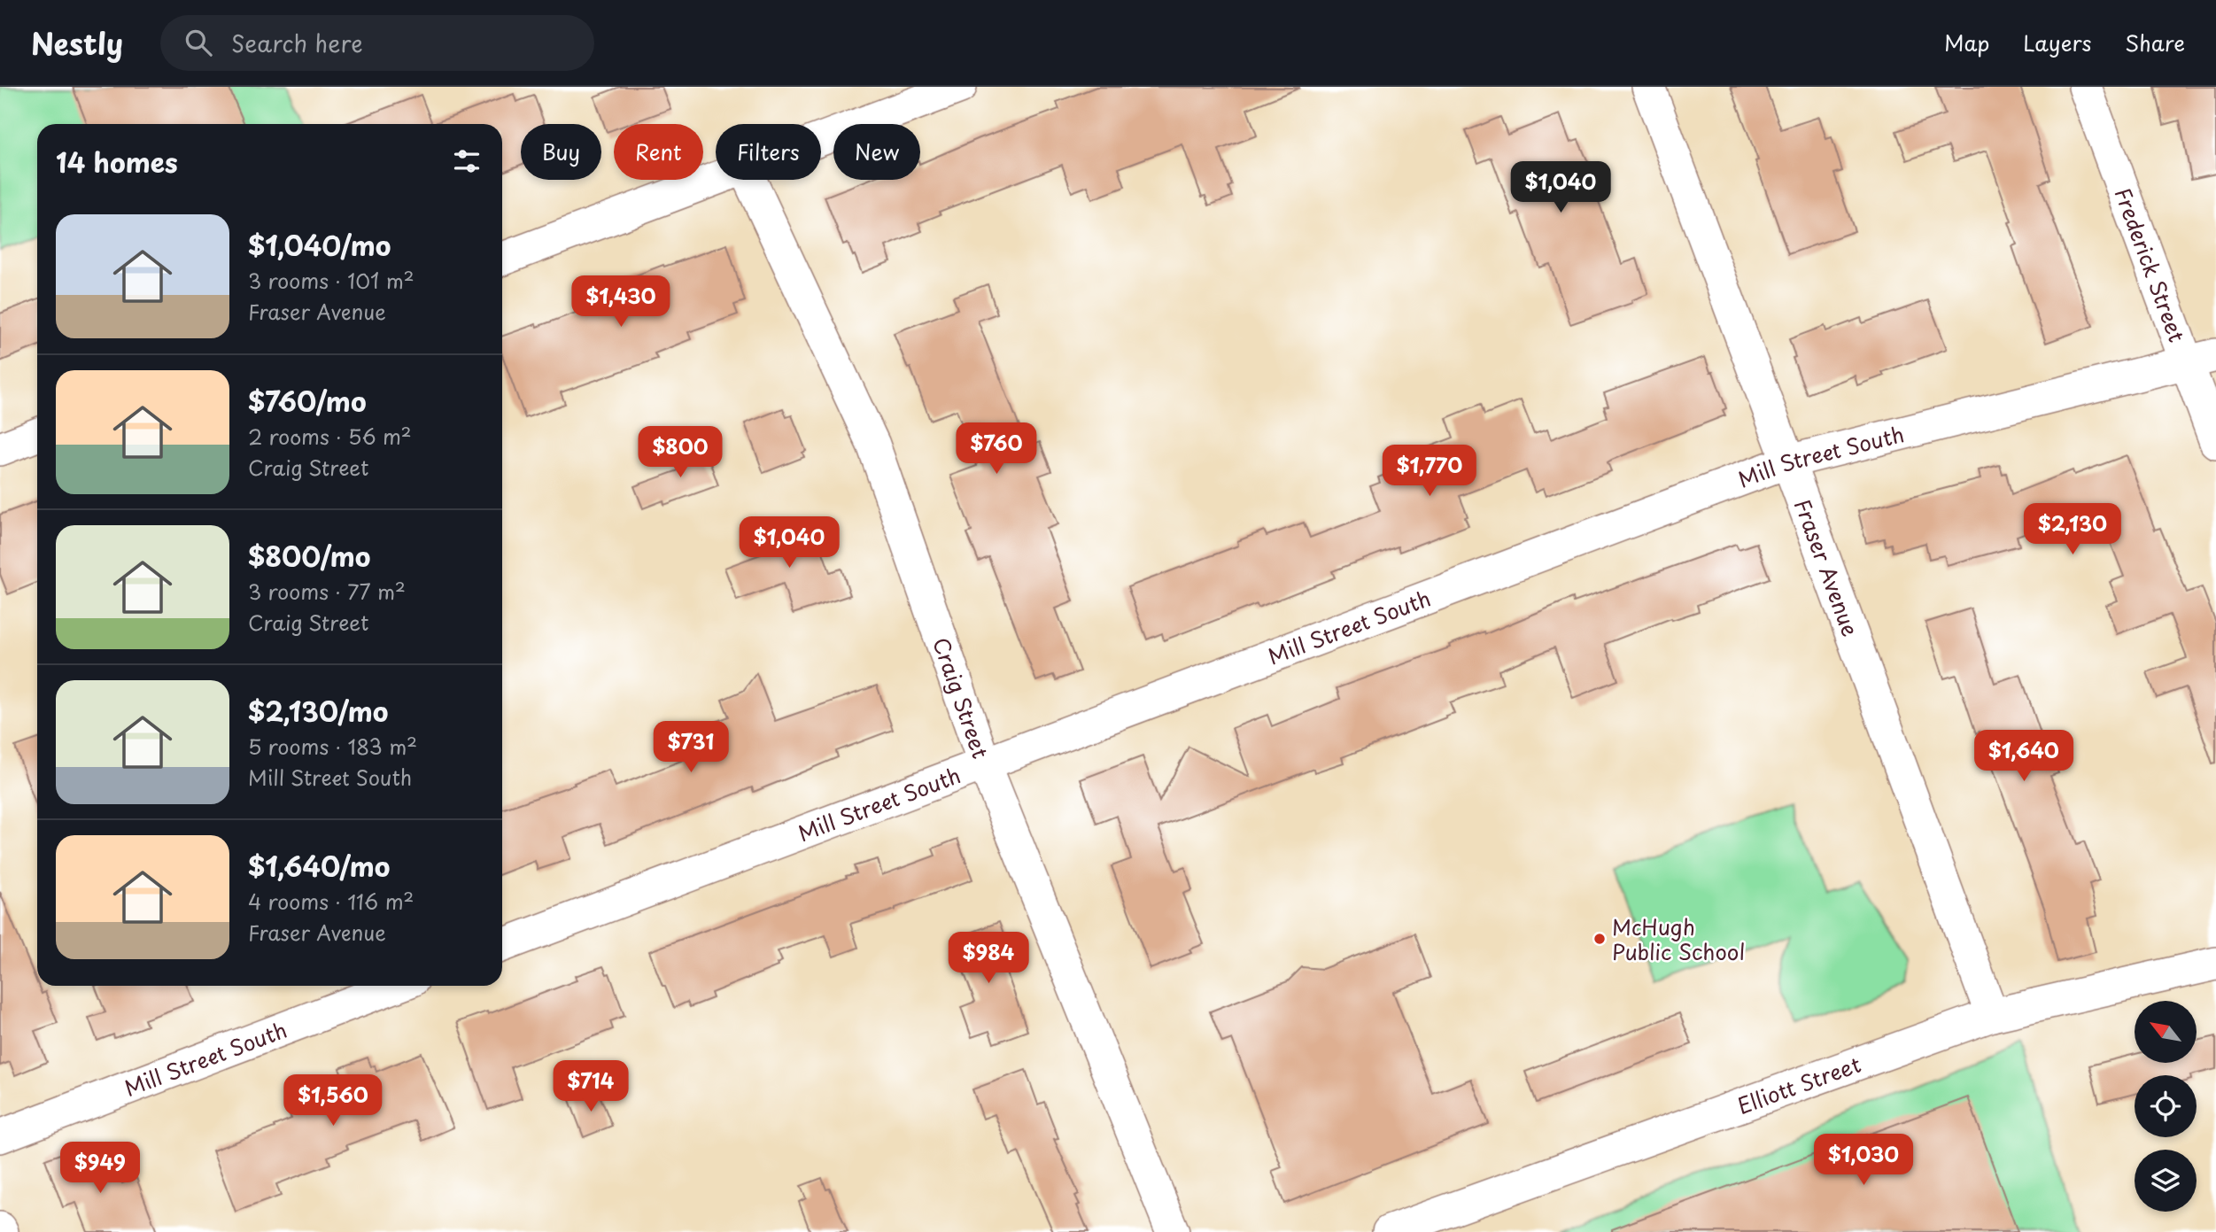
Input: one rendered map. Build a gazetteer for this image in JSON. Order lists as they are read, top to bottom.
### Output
{
  "streets": {
    "street": [
      "Frederick Street",
      "Mill Street South",
      "Fraser Avenue",
      "Craig Street",
      "Elliott Street"
    ]
  },
  "crossings": [
    ["Frederick Street", "Mill Street South"],
    ["Mill Street South", "Fraser Avenue"],
    ["Mill Street South", "Craig Street"],
    ["Fraser Avenue", "Elliott Street"]
  ],
  "places": ["McHugh Public School"],
  "north": "top left",
  "page": {
    "header": "Nestly",
    "search": "Search here",
    "nav": ["Map", "Layers", "Share"],
    "chip": [
      "Buy",
      "Rent",
      "Filters",
      "New"
    ],
    "heading": "14 homes",
    "price": [
      "$1,040",
      "$1,430",
      "$760",
      "$800",
      "$1,770",
      "$2,130",
      "$1,040",
      "$731",
      "$1,640",
      "$984",
      "$714",
      "$1,560",
      "$1,030",
      "$949"
    ],
    "list": [
      {
        "name": "$1,040/mo",
        "note": "3 rooms · 101 m² · Fraser Avenue"
      },
      {
        "name": "$760/mo",
        "note": "2 rooms · 56 m² · Craig Street"
      },
      {
        "name": "$800/mo",
        "note": "3 rooms · 77 m² · Craig Street"
      },
      {
        "name": "$2,130/mo",
        "note": "5 rooms · 183 m² · Mill Street South"
      },
      {
        "name": "$1,640/mo",
        "note": "4 rooms · 116 m² · Fraser Avenue"
      }
    ]
  }
}
